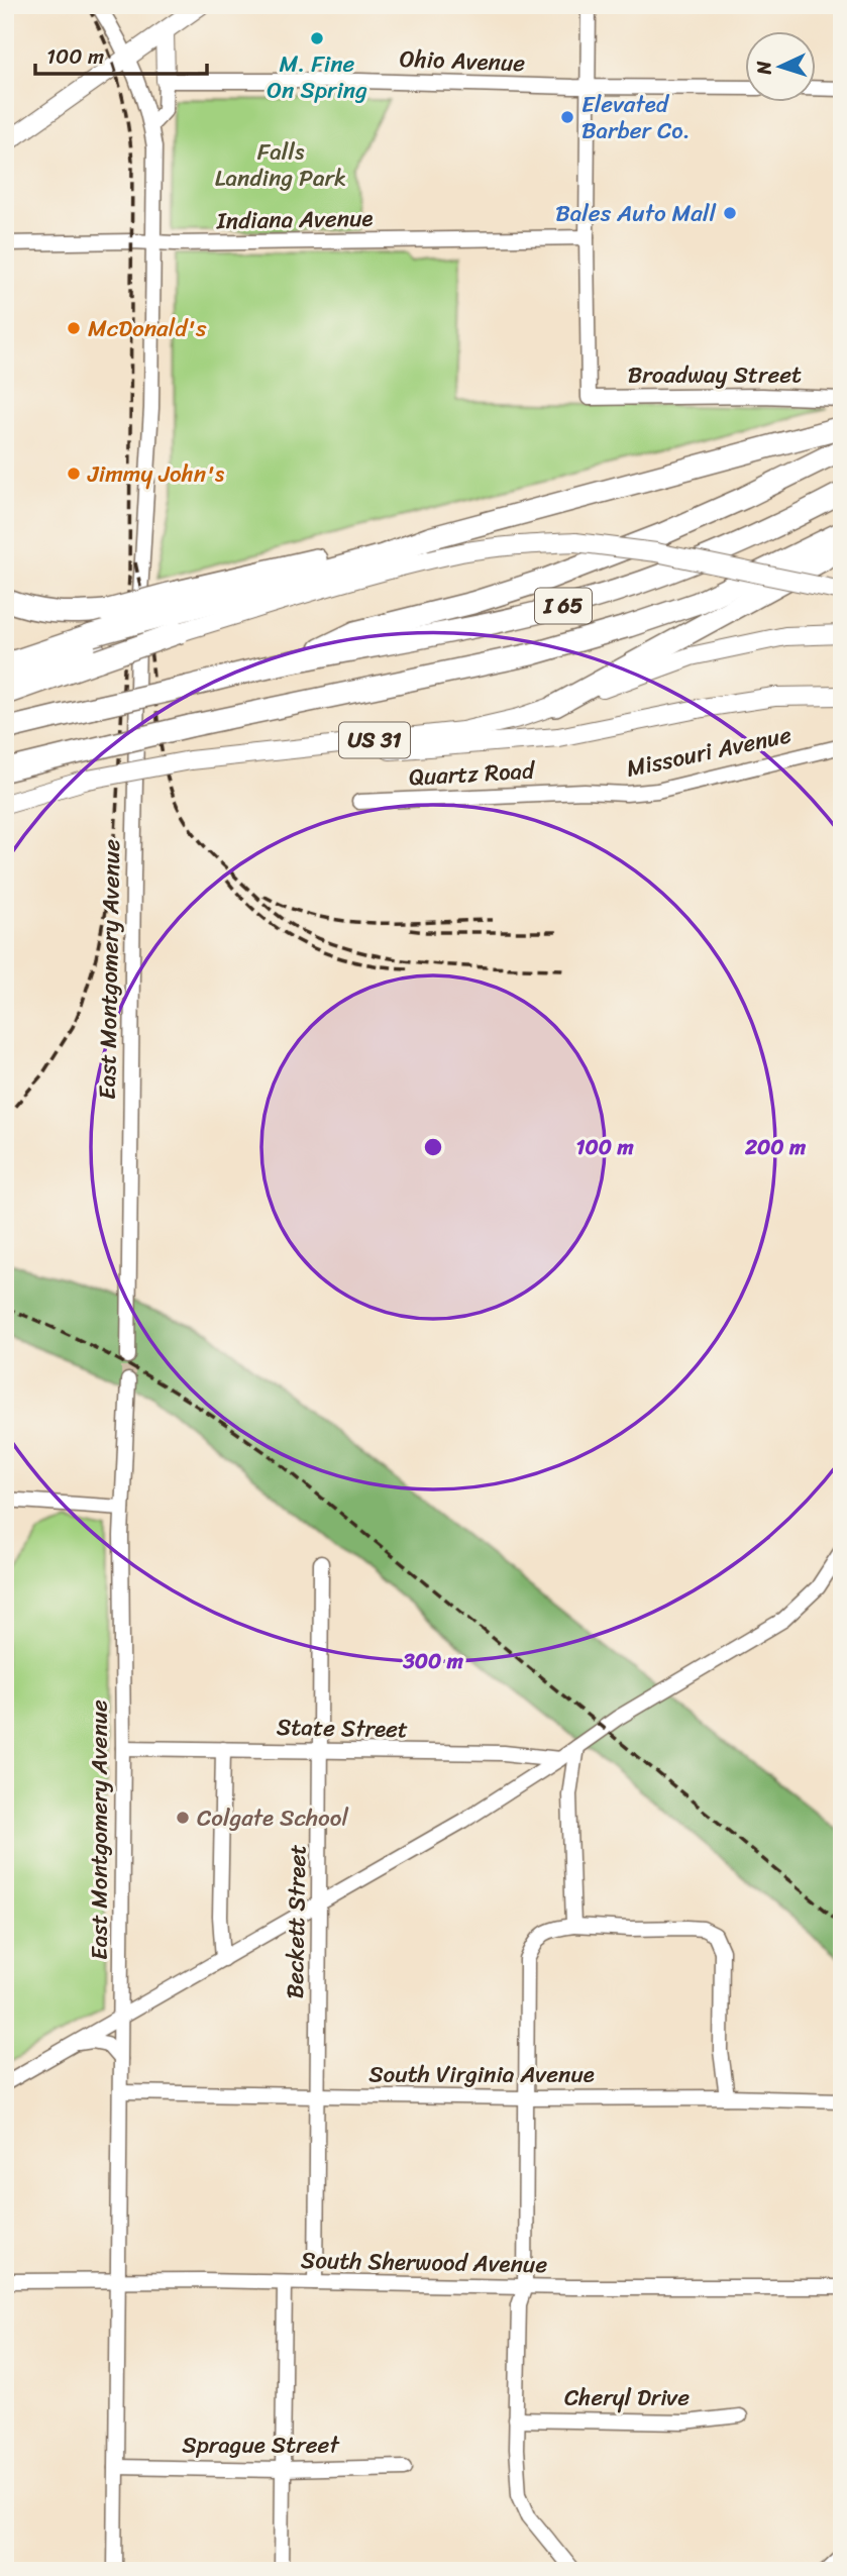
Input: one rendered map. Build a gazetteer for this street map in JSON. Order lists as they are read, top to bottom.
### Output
{
  "streets": {
    "highway": ["I 65"],
    "main road": ["US 31"],
    "street": [
      "Ohio Avenue",
      "Indiana Avenue",
      "Broadway Street",
      "Missouri Avenue",
      "Quartz Road",
      "East Montgomery Avenue",
      "State Street",
      "Beckett Street",
      "South Virginia Avenue",
      "South Sherwood Avenue",
      "Cheryl Drive",
      "Sprague Street"
    ]
  },
  "crossings": [
    ["Indiana Avenue", "Broadway Street"],
    ["Indiana Avenue", "East Montgomery Avenue"],
    ["Missouri Avenue", "Quartz Road"],
    ["East Montgomery Avenue", "State Street"],
    ["East Montgomery Avenue", "South Virginia Avenue"],
    ["East Montgomery Avenue", "South Sherwood Avenue"],
    ["East Montgomery Avenue", "Sprague Street"],
    ["State Street", "Beckett Street"],
    ["Beckett Street", "South Virginia Avenue"],
    ["Beckett Street", "South Sherwood Avenue"]
  ],
  "parks": ["Falls Landing Park"],
  "places": [
    "M. Fine On Spring",
    "Elevated Barber Co.",
    "Bales Auto Mall",
    "McDonald's",
    "Jimmy John's",
    "Colgate School"
  ],
  "scale_bar": "100 m",
  "north": "left",
  "rings": ["100 m", "200 m", "300 m"]
}
